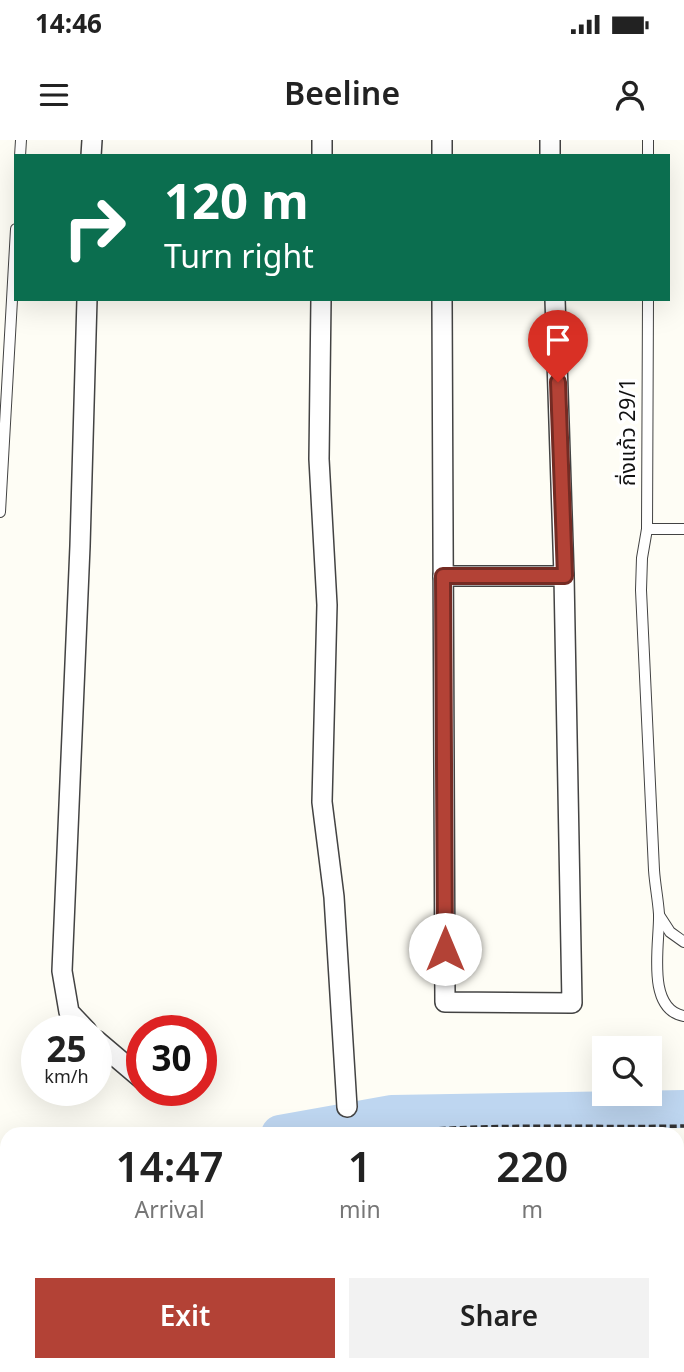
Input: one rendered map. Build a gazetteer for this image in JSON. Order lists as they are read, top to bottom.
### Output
{
  "streets": {
    "lane": ["กิ่งแก้ว 29/1"]
  },
  "page": {
    "status": "14:46",
    "header": "Beeline",
    "turn": ["120 m", "Turn right"],
    "speed": "25 km/h",
    "limit": "30",
    "eta": [
      "14:47",
      "Arrival",
      "1",
      "min",
      "220",
      "m"
    ],
    "buttons": ["Exit", "Share"]
  }
}
